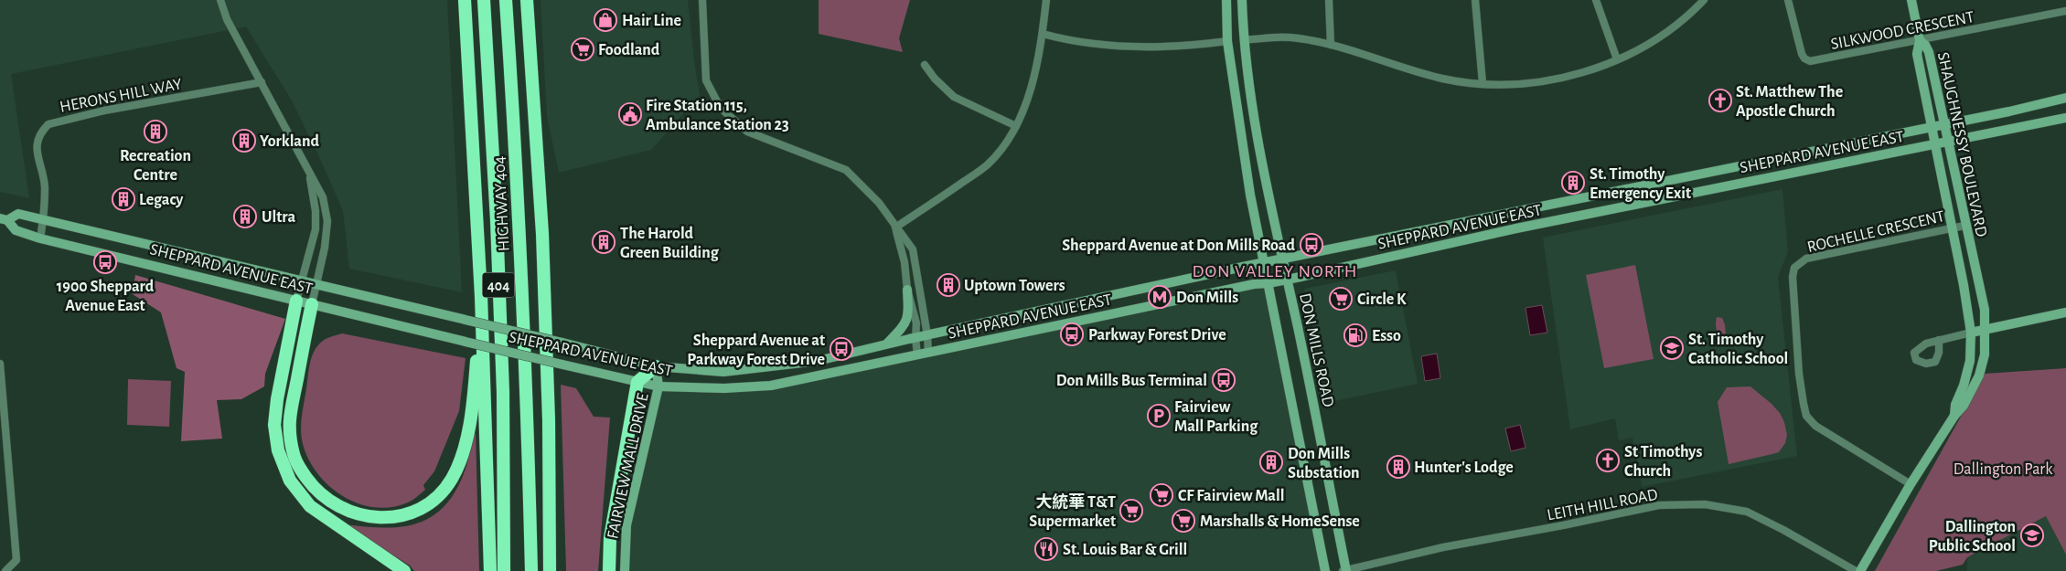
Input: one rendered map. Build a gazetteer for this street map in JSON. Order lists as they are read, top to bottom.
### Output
{
  "streets": {
    "highway": ["HIGHWAY 404", "404"],
    "main road": [
      "SHAUGHNESSY BOULEVARD",
      "SHEPPARD AVENUE EAST",
      "DON MILLS ROAD",
      "FAIRVIEW MALL DRIVE"
    ],
    "street": [
      "SILKWOOD CRESCENT",
      "HERONS HILL WAY",
      "ROCHELLE CRESCENT",
      "LEITH HILL ROAD"
    ]
  },
  "crossings": [
    ["SILKWOOD CRESCENT", "SHAUGHNESSY BOULEVARD"],
    ["HERONS HILL WAY", "SHEPPARD AVENUE EAST"],
    ["SHAUGHNESSY BOULEVARD", "SHEPPARD AVENUE EAST"],
    ["SHAUGHNESSY BOULEVARD", "ROCHELLE CRESCENT"],
    ["SHEPPARD AVENUE EAST", "DON MILLS ROAD"],
    ["SHEPPARD AVENUE EAST", "FAIRVIEW MALL DRIVE"],
    ["DON MILLS ROAD", "LEITH HILL ROAD"]
  ],
  "districts": ["DON VALLEY NORTH"],
  "parks": ["Dallington Park"],
  "places": {
    "shop": ["Hair Line"],
    "supermarket": [
      "Foodland",
      "Circle K",
      "CF Fairview Mall",
      "大統華 T&T Supermarket",
      "Marshalls & HomeSense"
    ],
    "church": ["St. Matthew The Apostle Church", "St Timothys Church"],
    "public building": ["Fire Station 115, Ambulance Station 23"],
    "building": [
      "Recreation Centre",
      "Yorkland",
      "St. Timothy Emergency Exit",
      "Legacy",
      "Ultra",
      "The Harold Green Building",
      "Uptown Towers",
      "Don Mills Substation",
      "Hunter's Lodge"
    ],
    "bus stop": [
      "Sheppard Avenue at Don Mills Road",
      "1900 Sheppard Avenue East",
      "Parkway Forest Drive",
      "Sheppard Avenue at Parkway Forest Drive",
      "Don Mills Bus Terminal"
    ],
    "metro station": ["Don Mills"],
    "fuel station": ["Esso"],
    "school or university": ["St. Timothy Catholic School", "Dallington Public School"],
    "parking": ["Fairview Mall Parking"],
    "restaurant": ["St. Louis Bar & Grill"]
  }
}
